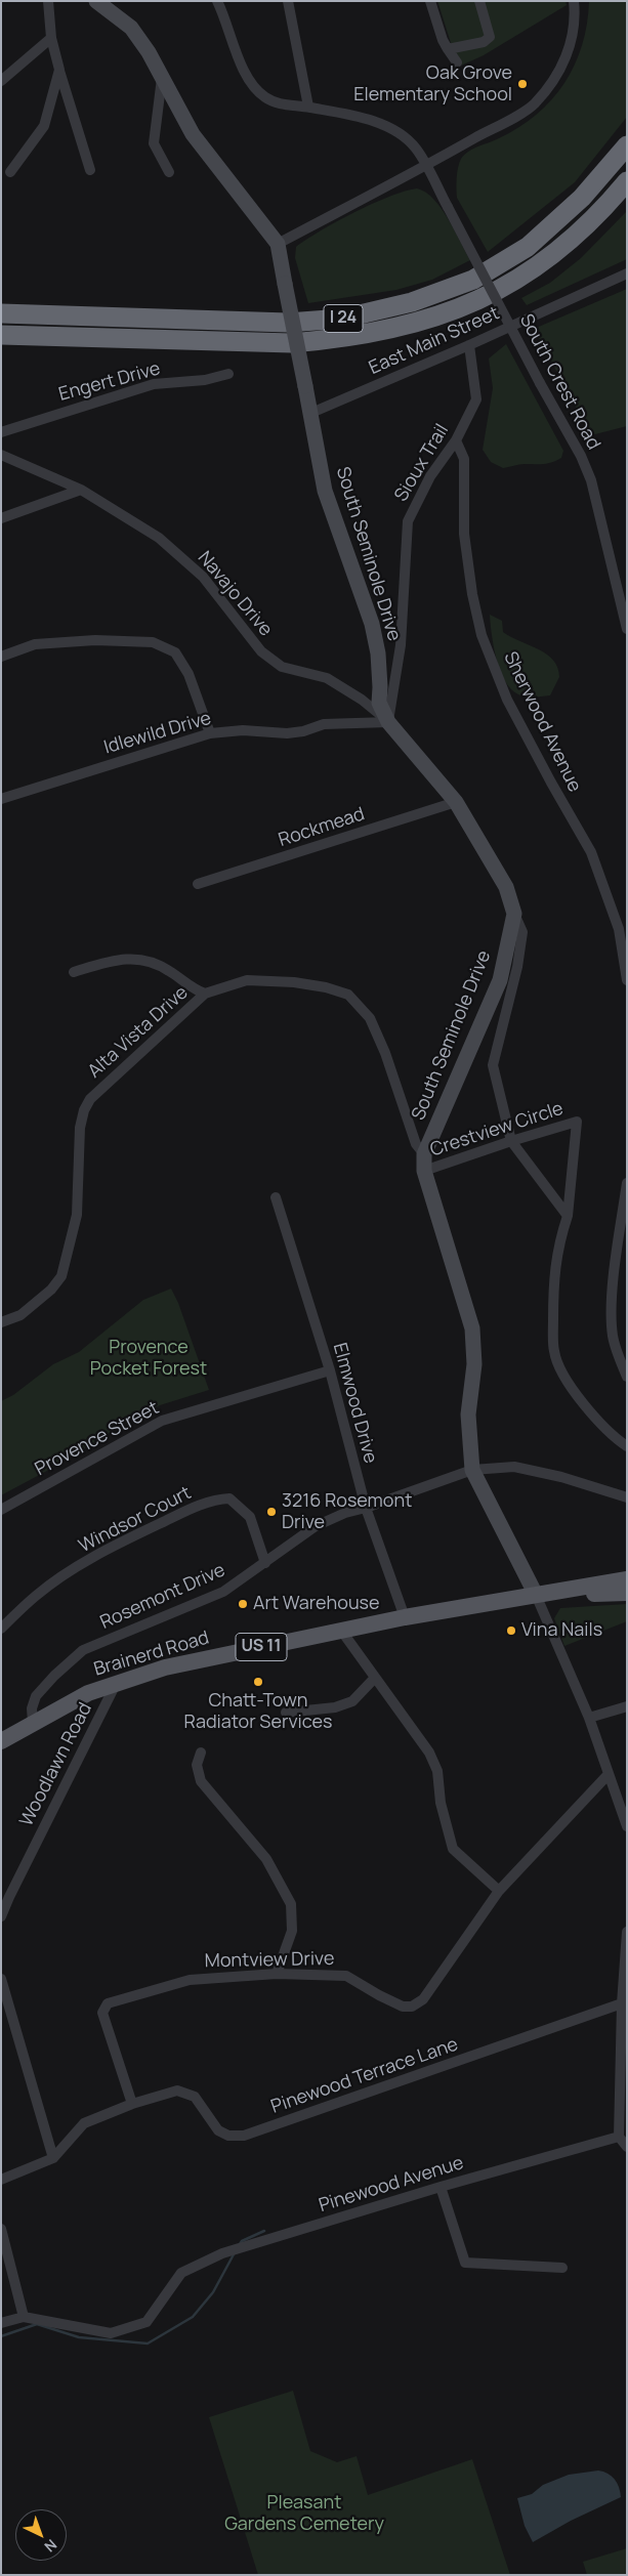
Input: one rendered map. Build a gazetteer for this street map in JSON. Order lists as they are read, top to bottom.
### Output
{
  "streets": {
    "highway": ["I 24"],
    "main road": ["US 11", "Brainerd Road"],
    "street": [
      "East Main Street",
      "Engert Drive",
      "South Crest Road",
      "Sioux Trail",
      "South Seminole Drive",
      "Navajo Drive",
      "Sherwood Avenue",
      "Idlewild Drive",
      "Rockmead",
      "Alta Vista Drive",
      "Crestview Circle",
      "Elmwood Drive",
      "Provence Street",
      "Windsor Court",
      "Rosemont Drive",
      "Woodlawn Road",
      "Montview Drive",
      "Pinewood Terrace Lane",
      "Pinewood Avenue"
    ]
  },
  "crossings": [
    ["East Main Street", "Sioux Trail"],
    ["East Main Street", "South Seminole Drive"],
    ["Sioux Trail", "South Seminole Drive"],
    ["Sioux Trail", "Navajo Drive"],
    ["Sioux Trail", "Sherwood Avenue"],
    ["Sioux Trail", "Idlewild Drive"],
    ["South Seminole Drive", "Navajo Drive"],
    ["South Seminole Drive", "Idlewild Drive"],
    ["South Seminole Drive", "Rockmead"],
    ["South Seminole Drive", "Alta Vista Drive"],
    ["South Seminole Drive", "Crestview Circle"],
    ["South Seminole Drive", "Rosemont Drive"],
    ["South Seminole Drive", "Brainerd Road"],
    ["Navajo Drive", "Idlewild Drive"],
    ["Elmwood Drive", "Provence Street"],
    ["Elmwood Drive", "Rosemont Drive"],
    ["Elmwood Drive", "Brainerd Road"],
    ["Windsor Court", "Rosemont Drive"],
    ["Rosemont Drive", "Brainerd Road"],
    ["Brainerd Road", "Woodlawn Road"],
    ["Montview Drive", "Pinewood Terrace Lane"]
  ],
  "parks": ["Provence Pocket Forest", "Pleasant Gardens Cemetery"],
  "places": [
    "Oak Grove Elementary School",
    "3216 Rosemont Drive",
    "Art Warehouse",
    "Vina Nails",
    "Chatt-Town Radiator Services"
  ],
  "north": "bottom right"
}
